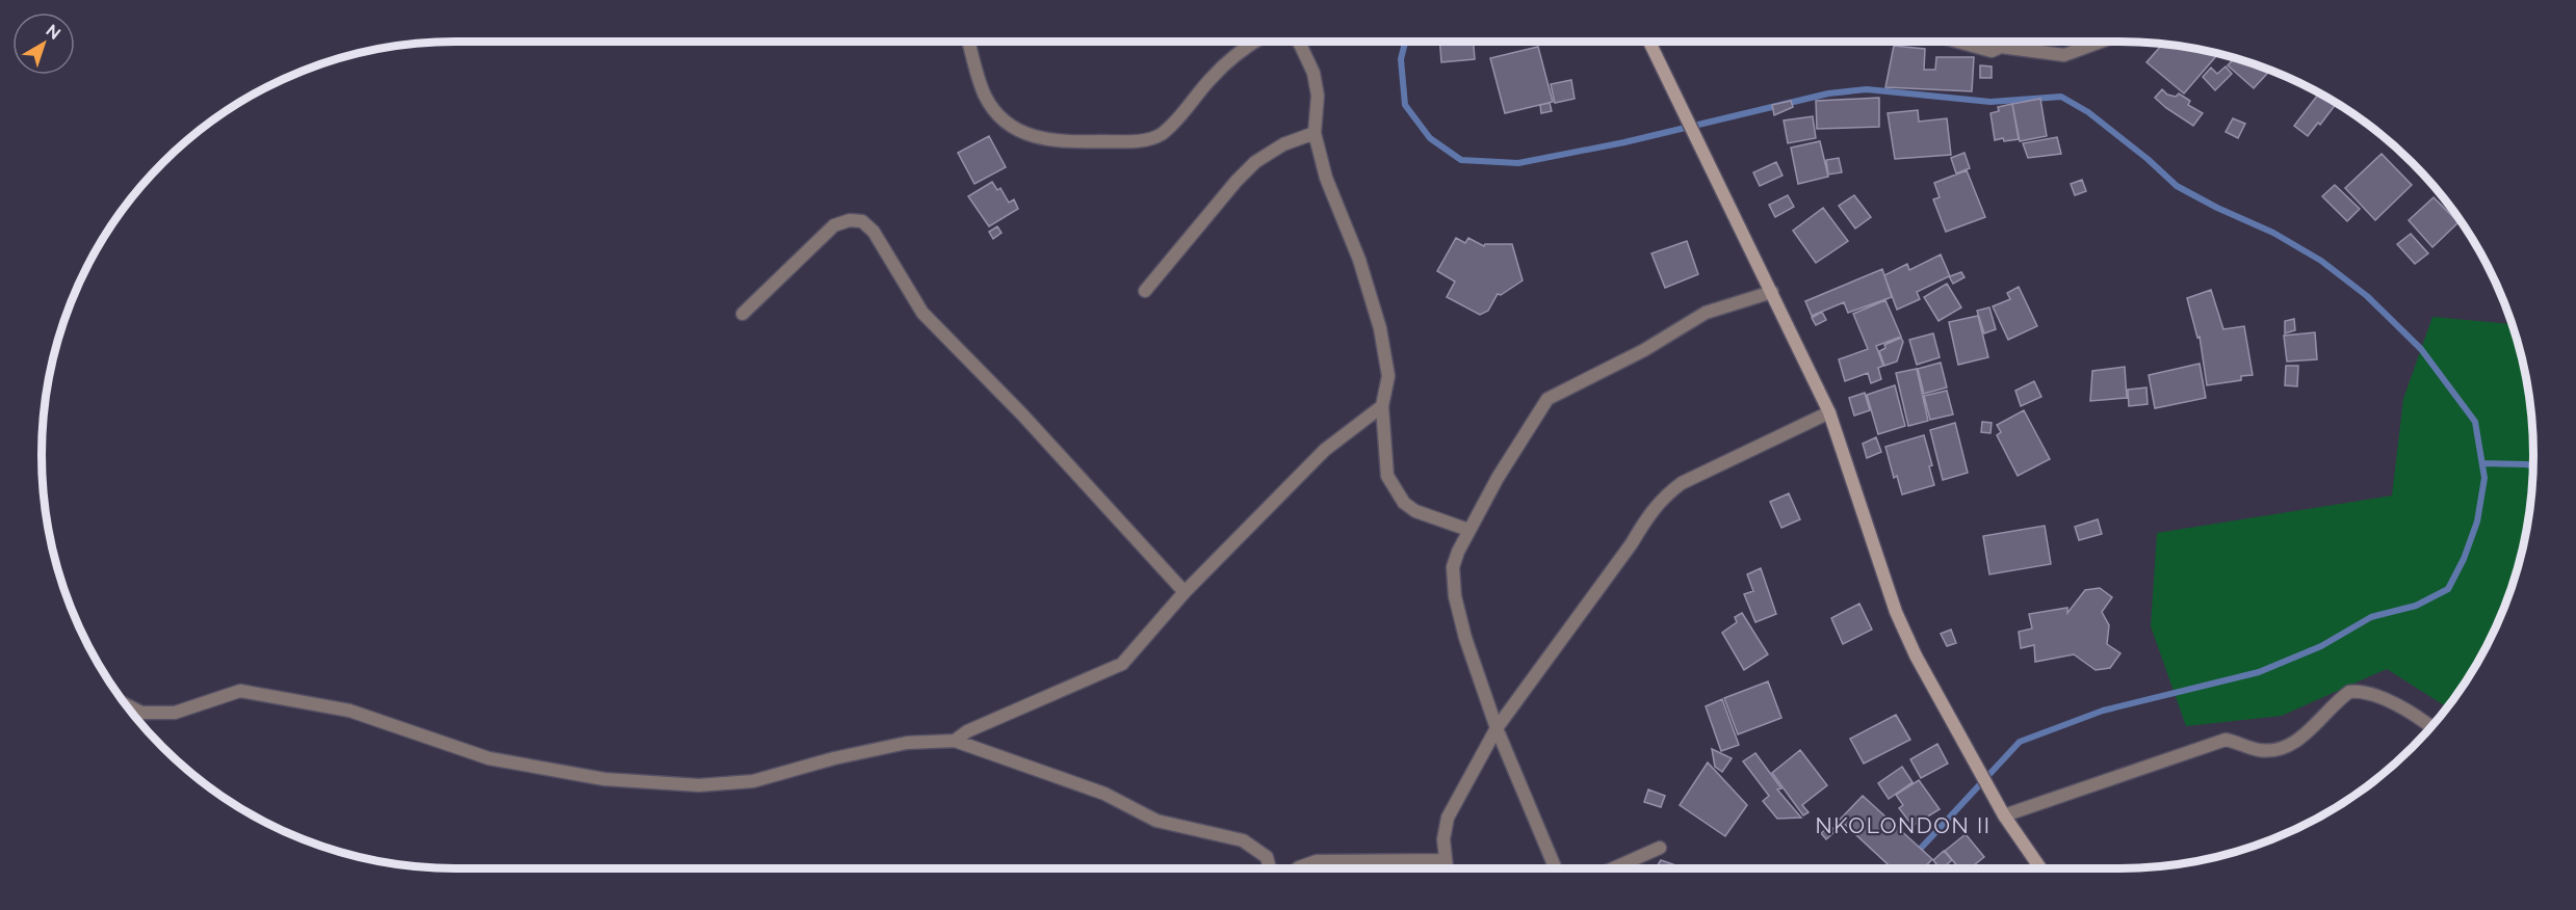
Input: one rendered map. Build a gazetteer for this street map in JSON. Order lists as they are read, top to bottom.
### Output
{
  "districts": ["NKOLONDON II"],
  "north": "top right"
}
